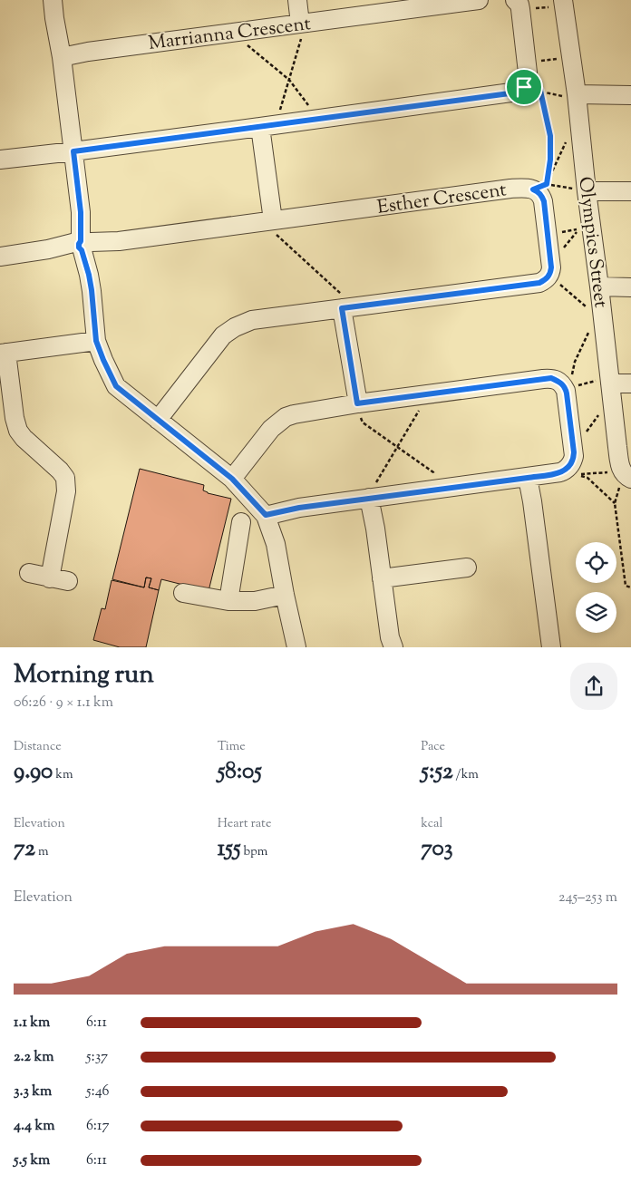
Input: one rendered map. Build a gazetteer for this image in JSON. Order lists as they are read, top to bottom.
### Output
{
  "streets": {
    "street": ["Marrianna Crescent", "Esther Crescent", "Olympics Street"]
  },
  "page": {
    "heading": ["Morning run", "06:26 · 9 × 1.1 km"],
    "stats": [
      ["Distance", "9.90 km"],
      ["Time", "58:05"],
      ["Pace", "5:52 /km"],
      ["Elevation", "72 m"],
      ["Heart rate", "155 bpm"],
      ["kcal", "703"]
    ],
    "chart": ["Elevation", "245–253 m"],
    "list": [
      {
        "name": "1.1 km",
        "note": "6:11"
      },
      {
        "name": "2.2 km",
        "note": "5:37"
      },
      {
        "name": "3.3 km",
        "note": "5:46"
      },
      {
        "name": "4.4 km",
        "note": "6:17"
      },
      {
        "name": "5.5 km",
        "note": "6:11"
      }
    ]
  }
}
